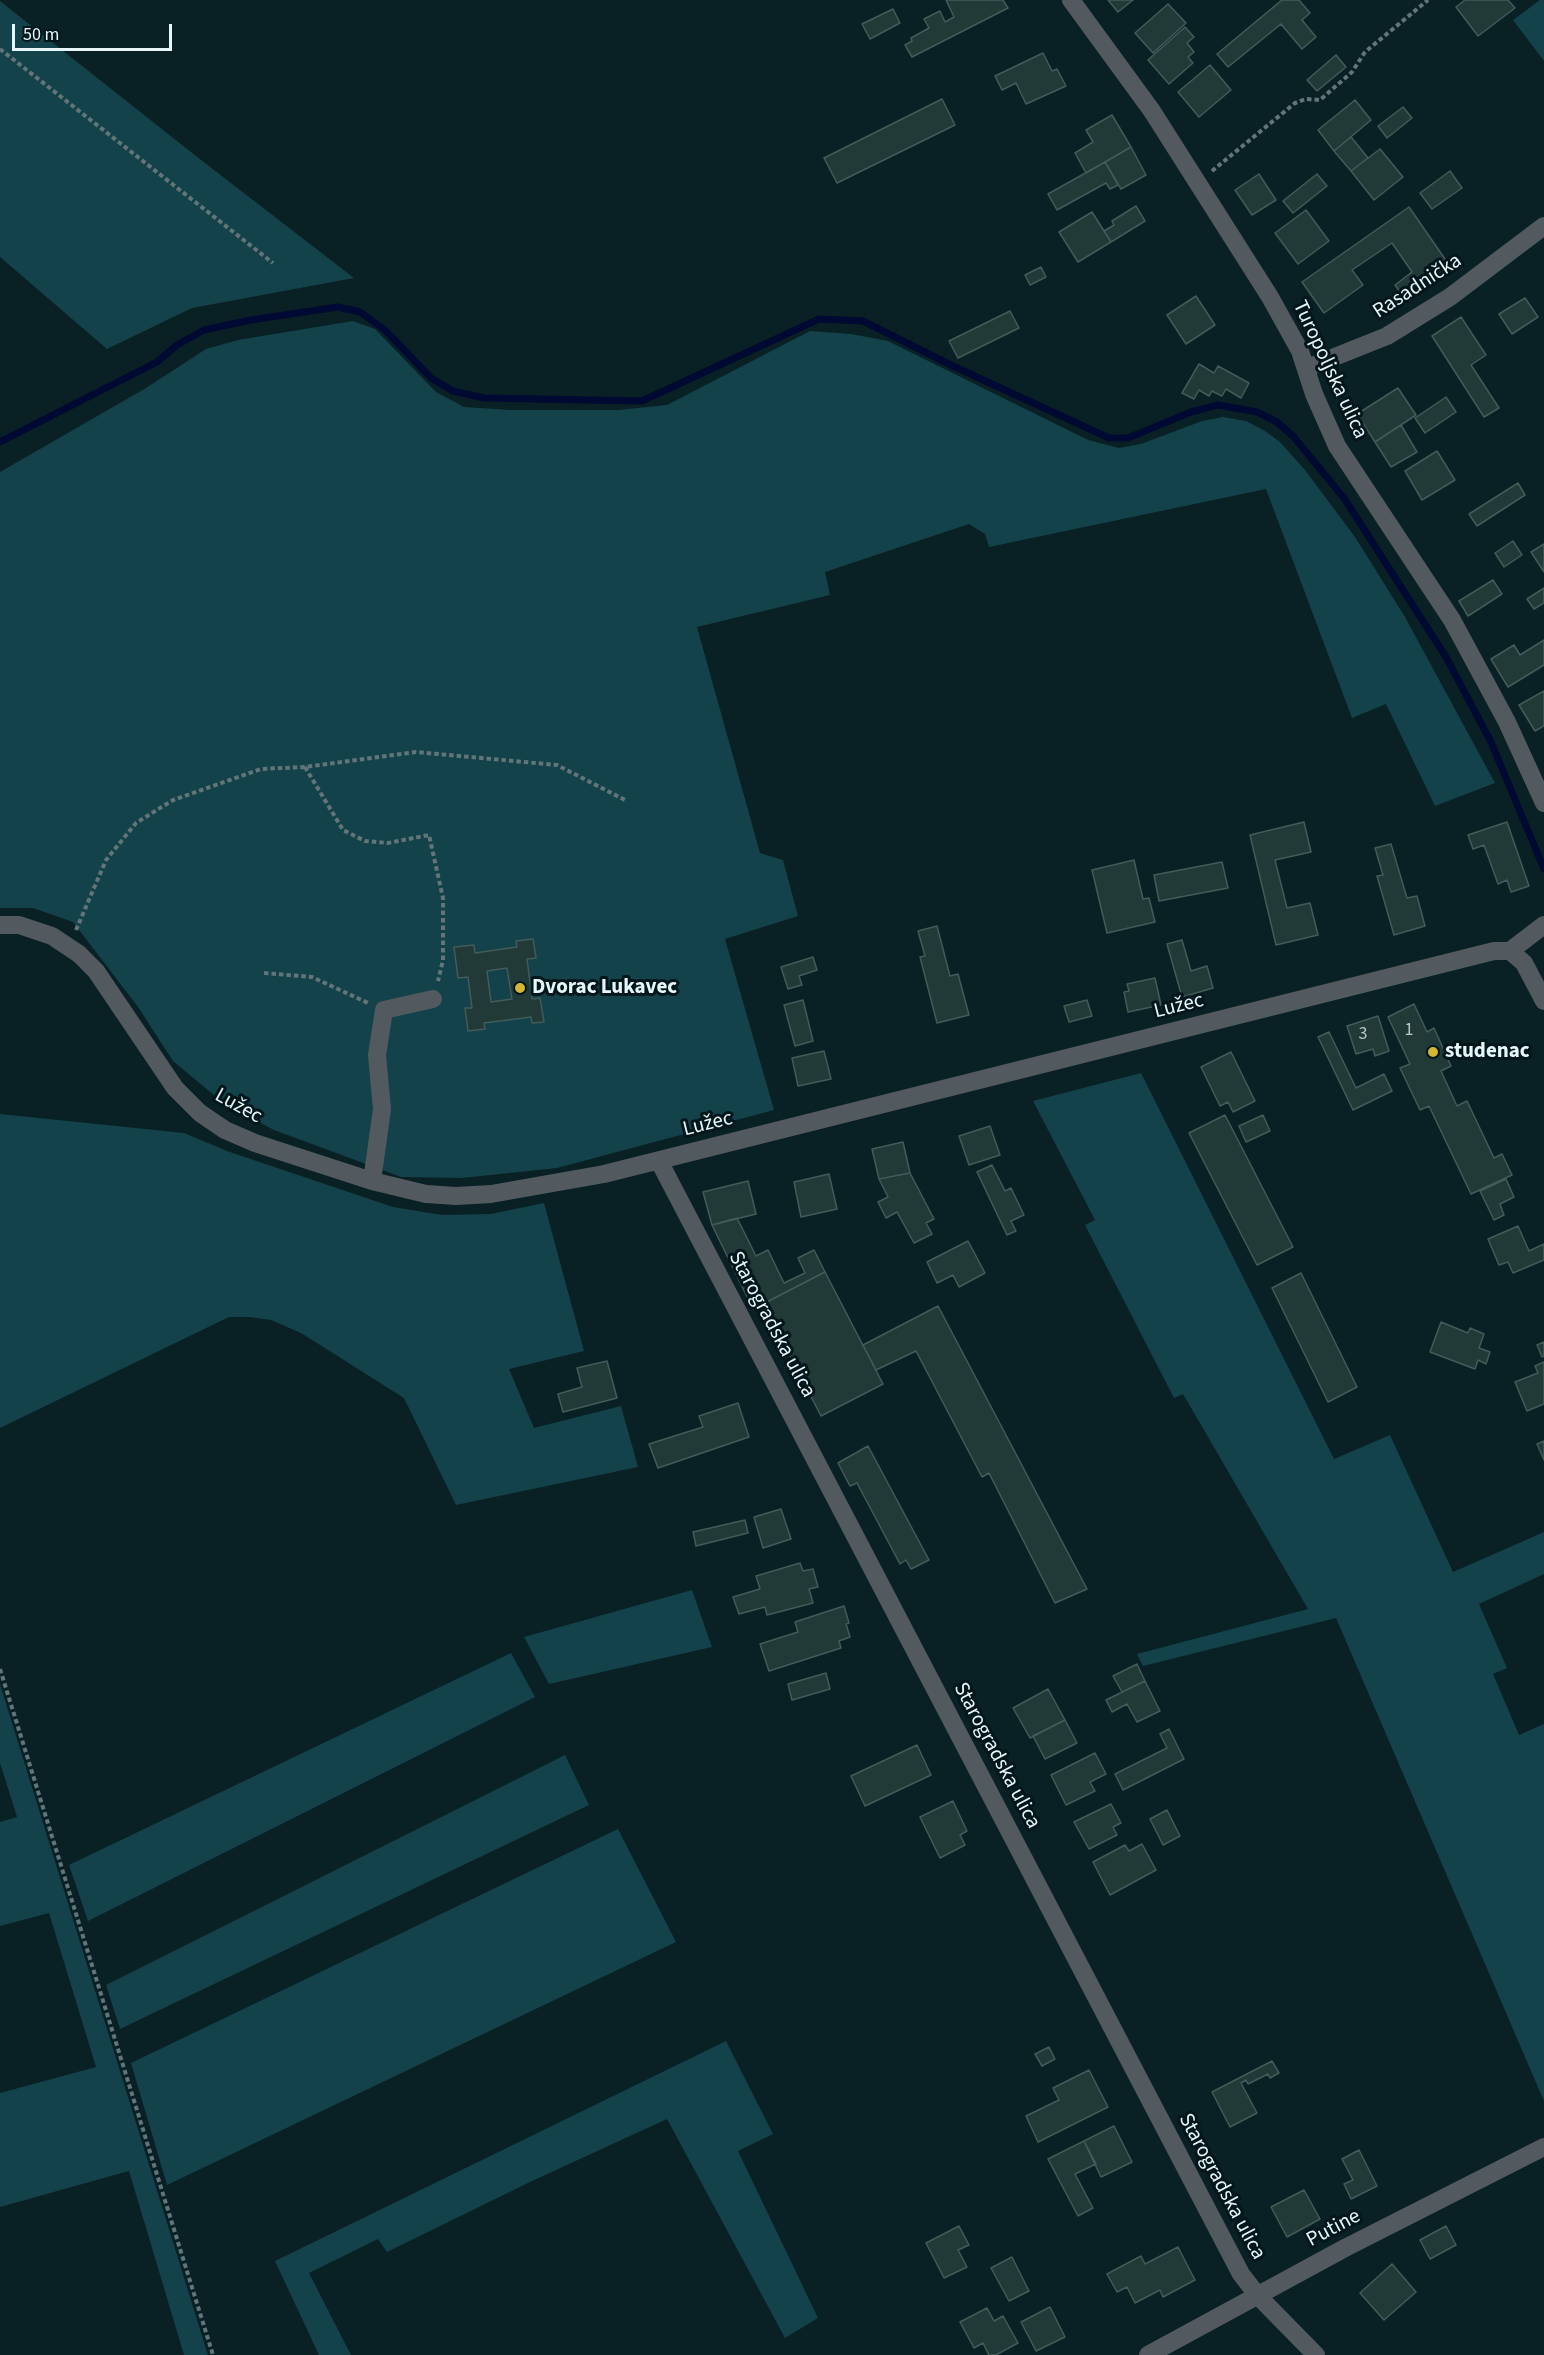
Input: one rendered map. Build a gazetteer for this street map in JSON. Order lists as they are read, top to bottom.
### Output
{
  "streets": {
    "street": [
      "Rasadnička",
      "Turopoljska ulica",
      "Lužec",
      "Starogradska ulica",
      "Putine"
    ]
  },
  "crossings": [
    ["Rasadnička", "Turopoljska ulica"],
    ["Lužec", "Starogradska ulica"],
    ["Starogradska ulica", "Putine"]
  ],
  "places": ["Dvorac Lukavec", "studenac"],
  "house_numbers": ["1", "3"],
  "scale_bar": "50 m"
}
